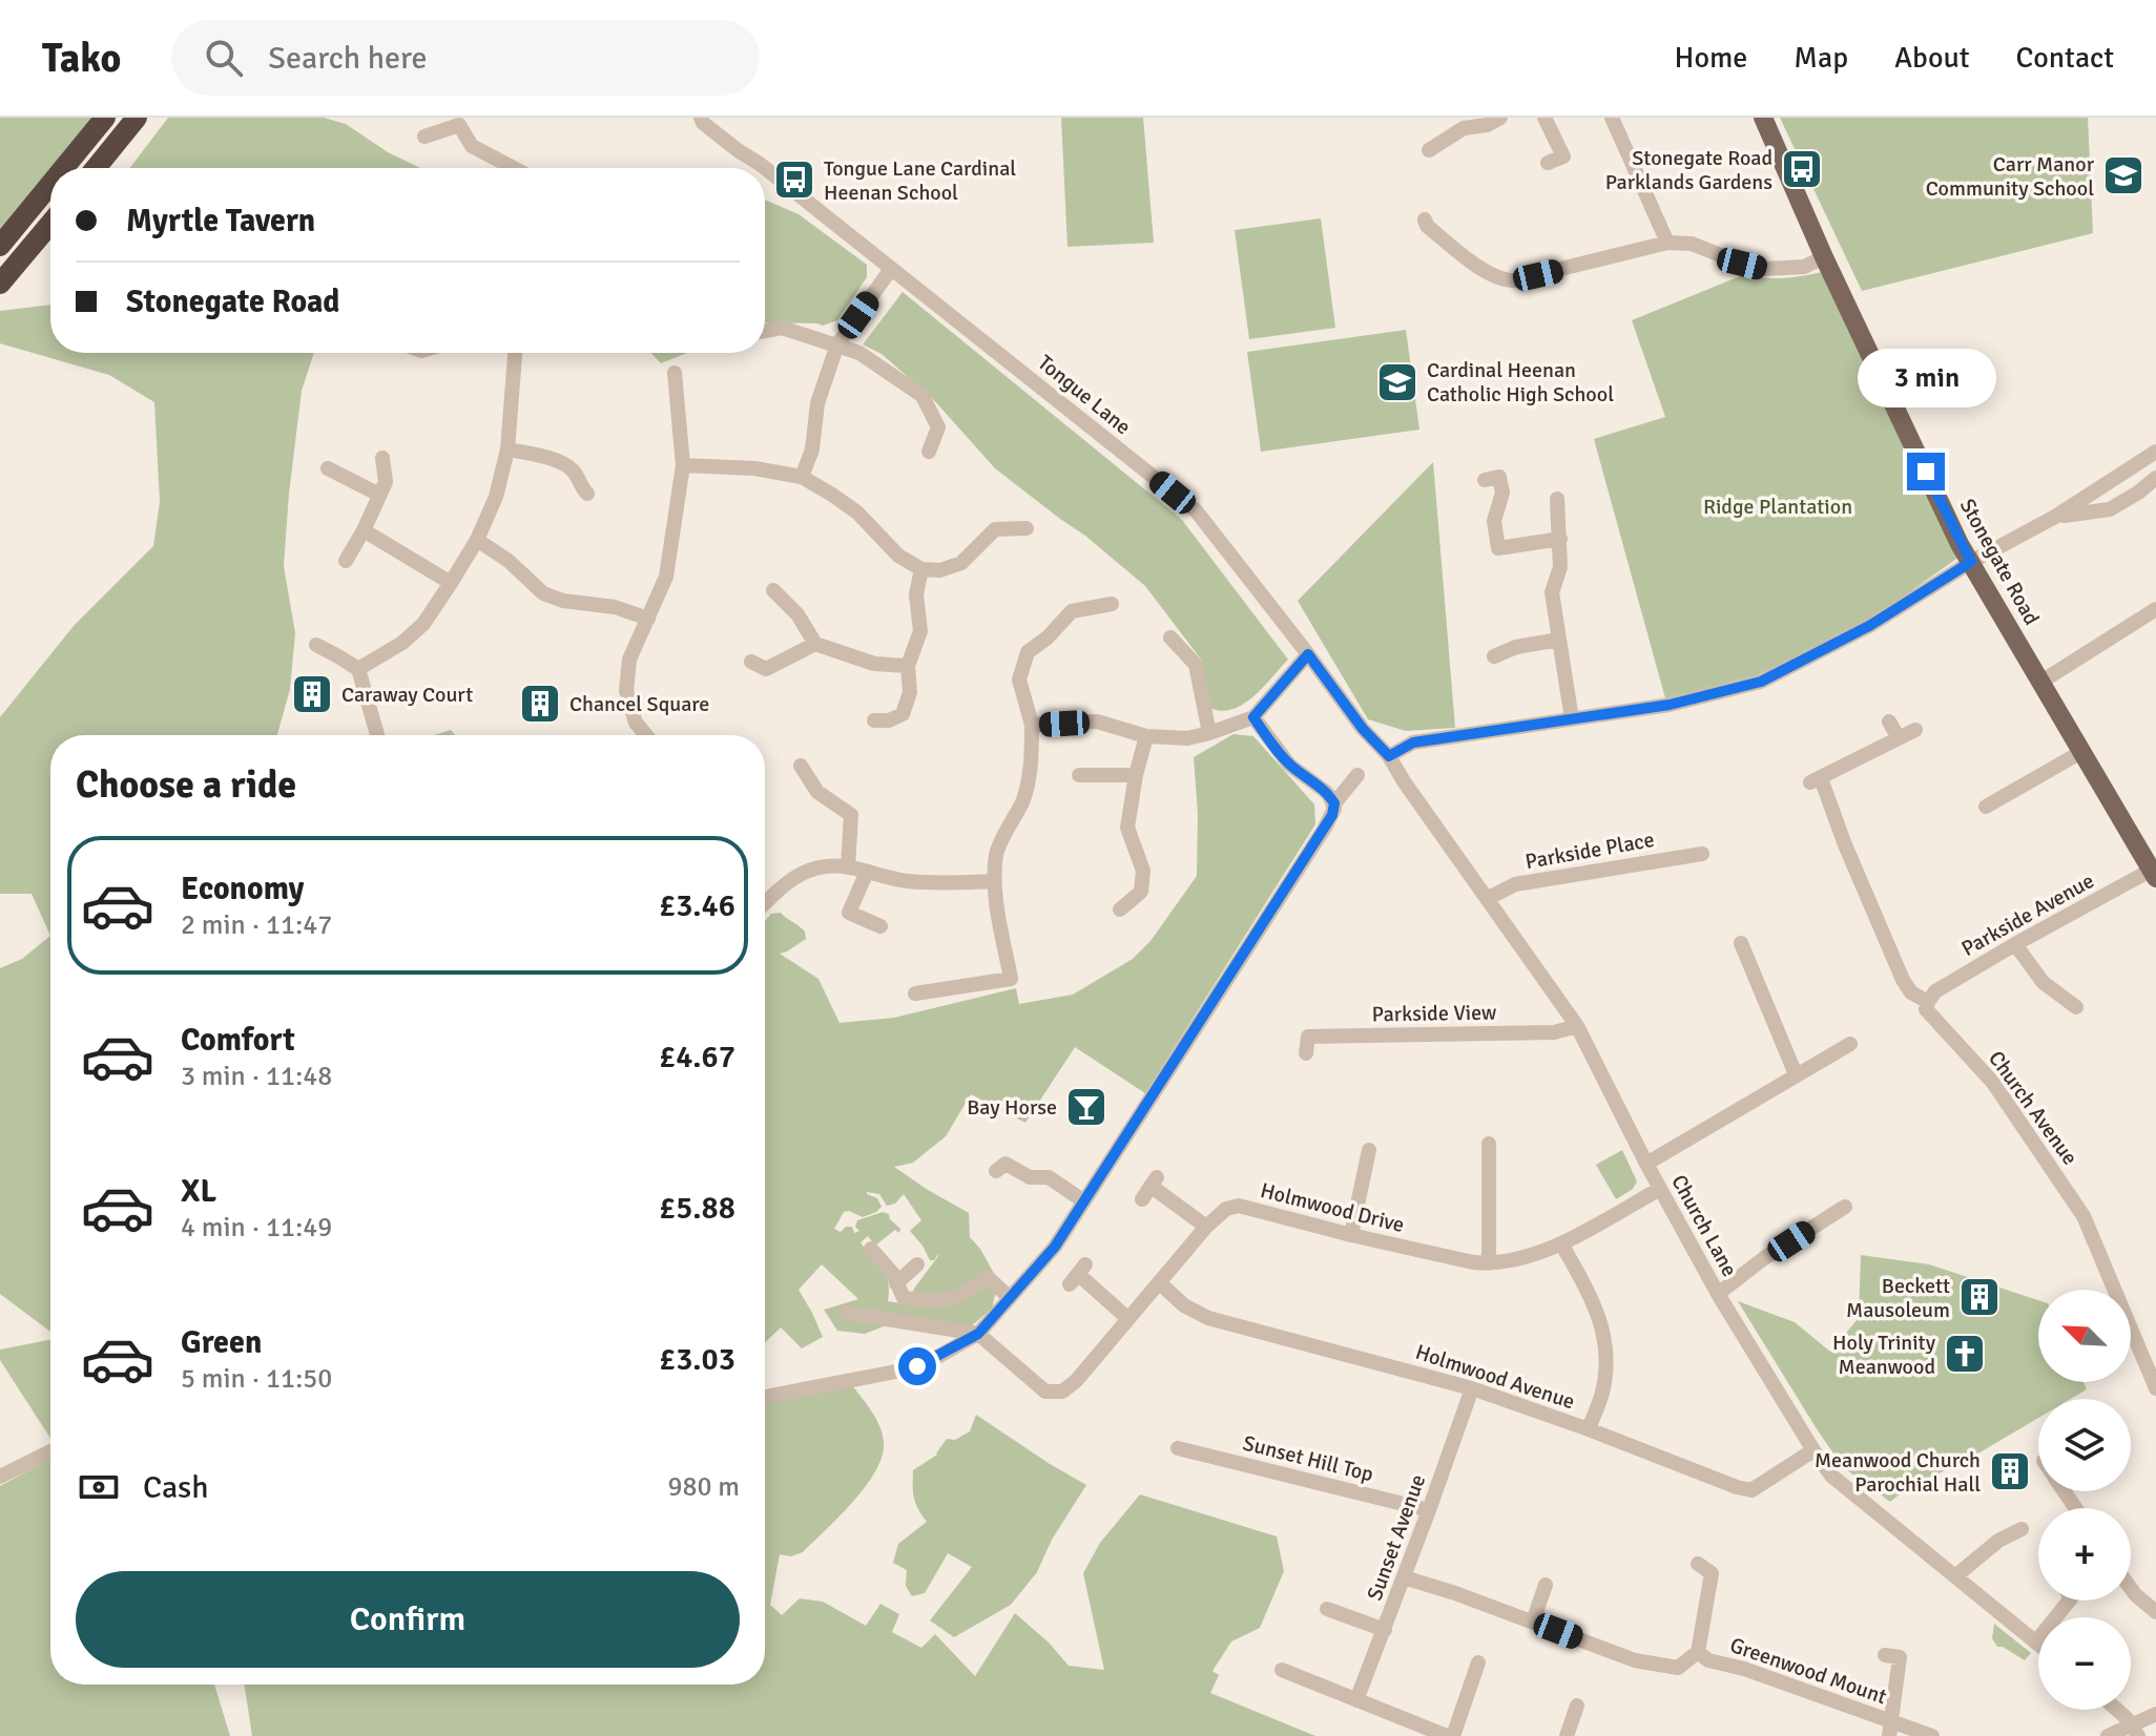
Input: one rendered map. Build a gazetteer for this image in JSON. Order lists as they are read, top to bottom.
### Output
{
  "streets": {
    "main road": ["Stonegate Road"],
    "street": [
      "Tongue Lane",
      "Parkside Place",
      "Parkside Avenue",
      "Parkside View",
      "Church Avenue",
      "Holmwood Drive",
      "Church Lane",
      "Holmwood Avenue",
      "Sunset Hill Top",
      "Sunset Avenue",
      "Greenwood Mount"
    ]
  },
  "crossings": [
    ["Tongue Lane", "Church Lane"],
    ["Stonegate Road", "Parkside Avenue"],
    ["Parkside Place", "Church Lane"],
    ["Parkside Avenue", "Church Avenue"],
    ["Parkside View", "Church Lane"],
    ["Holmwood Drive", "Church Lane"],
    ["Holmwood Drive", "Holmwood Avenue"],
    ["Church Lane", "Holmwood Avenue"],
    ["Holmwood Avenue", "Sunset Avenue"],
    ["Sunset Hill Top", "Sunset Avenue"],
    ["Sunset Avenue", "Greenwood Mount"]
  ],
  "parks": ["Ridge Plantation"],
  "places": {
    "bus stop": ["Stonegate Road Parklands Gardens", "Tongue Lane Cardinal Heenan School"],
    "school or university": ["Carr Manor Community School", "Cardinal Heenan Catholic High School"],
    "building": [
      "Caraway Court",
      "Chancel Square",
      "Beckett Mausoleum",
      "Meanwood Church Parochial Hall"
    ],
    "bar": ["Bay Horse"],
    "church": ["Holy Trinity Meanwood"]
  },
  "north": "top left",
  "page": {
    "header": "Tako",
    "search": "Search here",
    "nav": [
      "Home",
      "Map",
      "About",
      "Contact"
    ],
    "banner": ["Myrtle Tavern", "Stonegate Road"],
    "bubble": "3 min",
    "heading": "Choose a ride",
    "list": [
      {
        "name": "Economy",
        "note": "2 min · 11:47",
        "value": "£3.46"
      },
      {
        "name": "Comfort",
        "note": "3 min · 11:48",
        "value": "£4.67"
      },
      {
        "name": "XL",
        "note": "4 min · 11:49",
        "value": "£5.88"
      },
      {
        "name": "Green",
        "note": "5 min · 11:50",
        "value": "£3.03"
      }
    ],
    "map_buttons": ["+", "−"],
    "pay": ["Cash", "980 m"],
    "buttons": "Confirm"
  }
}
